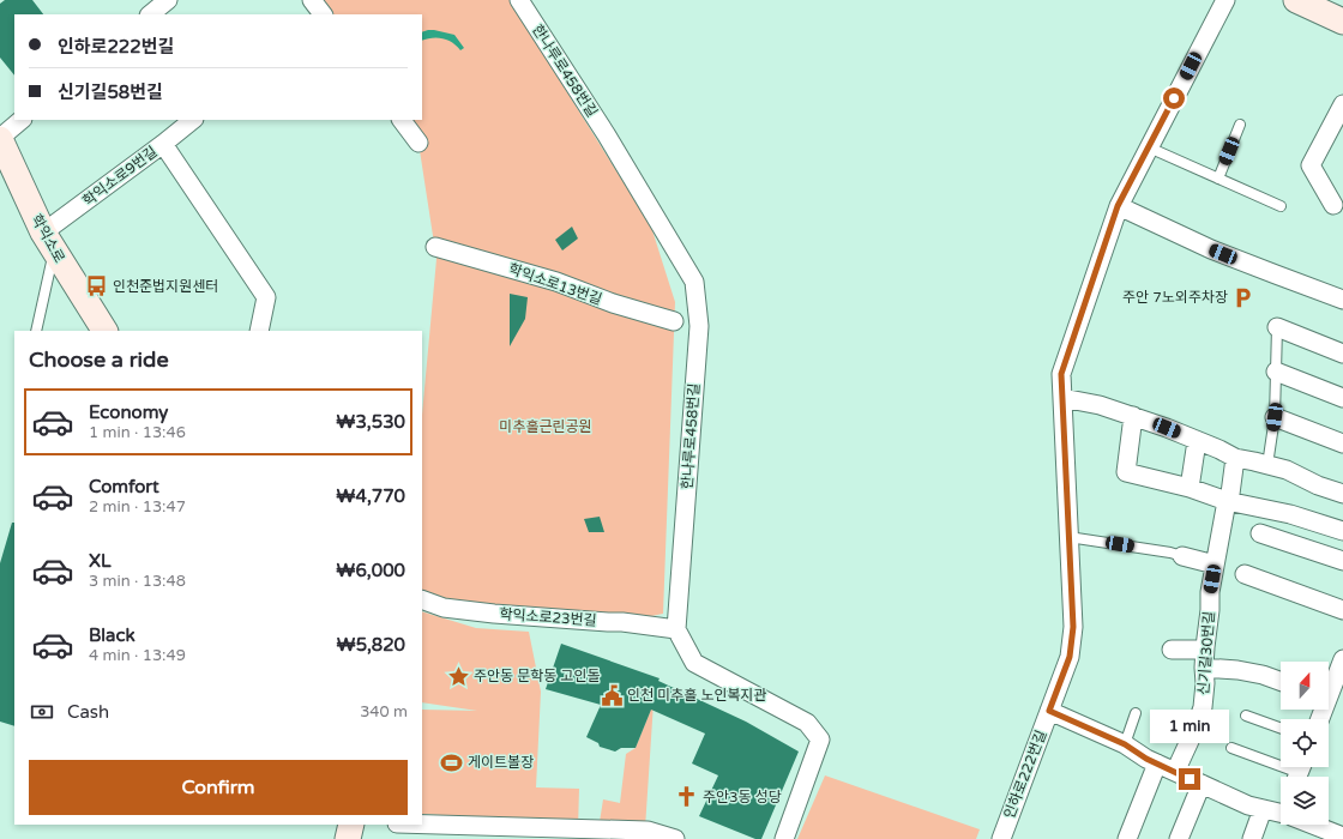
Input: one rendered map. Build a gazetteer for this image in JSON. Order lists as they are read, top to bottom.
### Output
{
  "streets": {
    "street": [
      "한나루로458번길",
      "학익소로9번길",
      "학익소로",
      "학익소로13번길",
      "학익소로23번길",
      "신기길30번길",
      "인하로222번길"
    ]
  },
  "crossings": [
    ["한나루로458번길", "학익소로23번길"],
    ["학익소로9번길", "학익소로"]
  ],
  "parks": ["미추홀근린공원"],
  "places": {
    "bus stop": ["인천준법지원센터"],
    "parking": ["주안 7노외주차장"],
    "place": ["주안동 문학동 고인돌"],
    "public building": ["인천 미추홀 노인복지관"],
    "sports": ["게이트볼장"],
    "church": ["주안3동 성당"]
  },
  "north": "top",
  "page": {
    "banner": ["인하로222번길", "신기길58번길"],
    "heading": "Choose a ride",
    "list": [
      {
        "name": "Economy",
        "note": "1 min · 13:46",
        "value": "₩3,530"
      },
      {
        "name": "Comfort",
        "note": "2 min · 13:47",
        "value": "₩4,770"
      },
      {
        "name": "XL",
        "note": "3 min · 13:48",
        "value": "₩6,000"
      },
      {
        "name": "Black",
        "note": "4 min · 13:49",
        "value": "₩5,820"
      }
    ],
    "pay": ["Cash", "340 m"],
    "bubble": "1 min",
    "buttons": "Confirm"
  }
}
